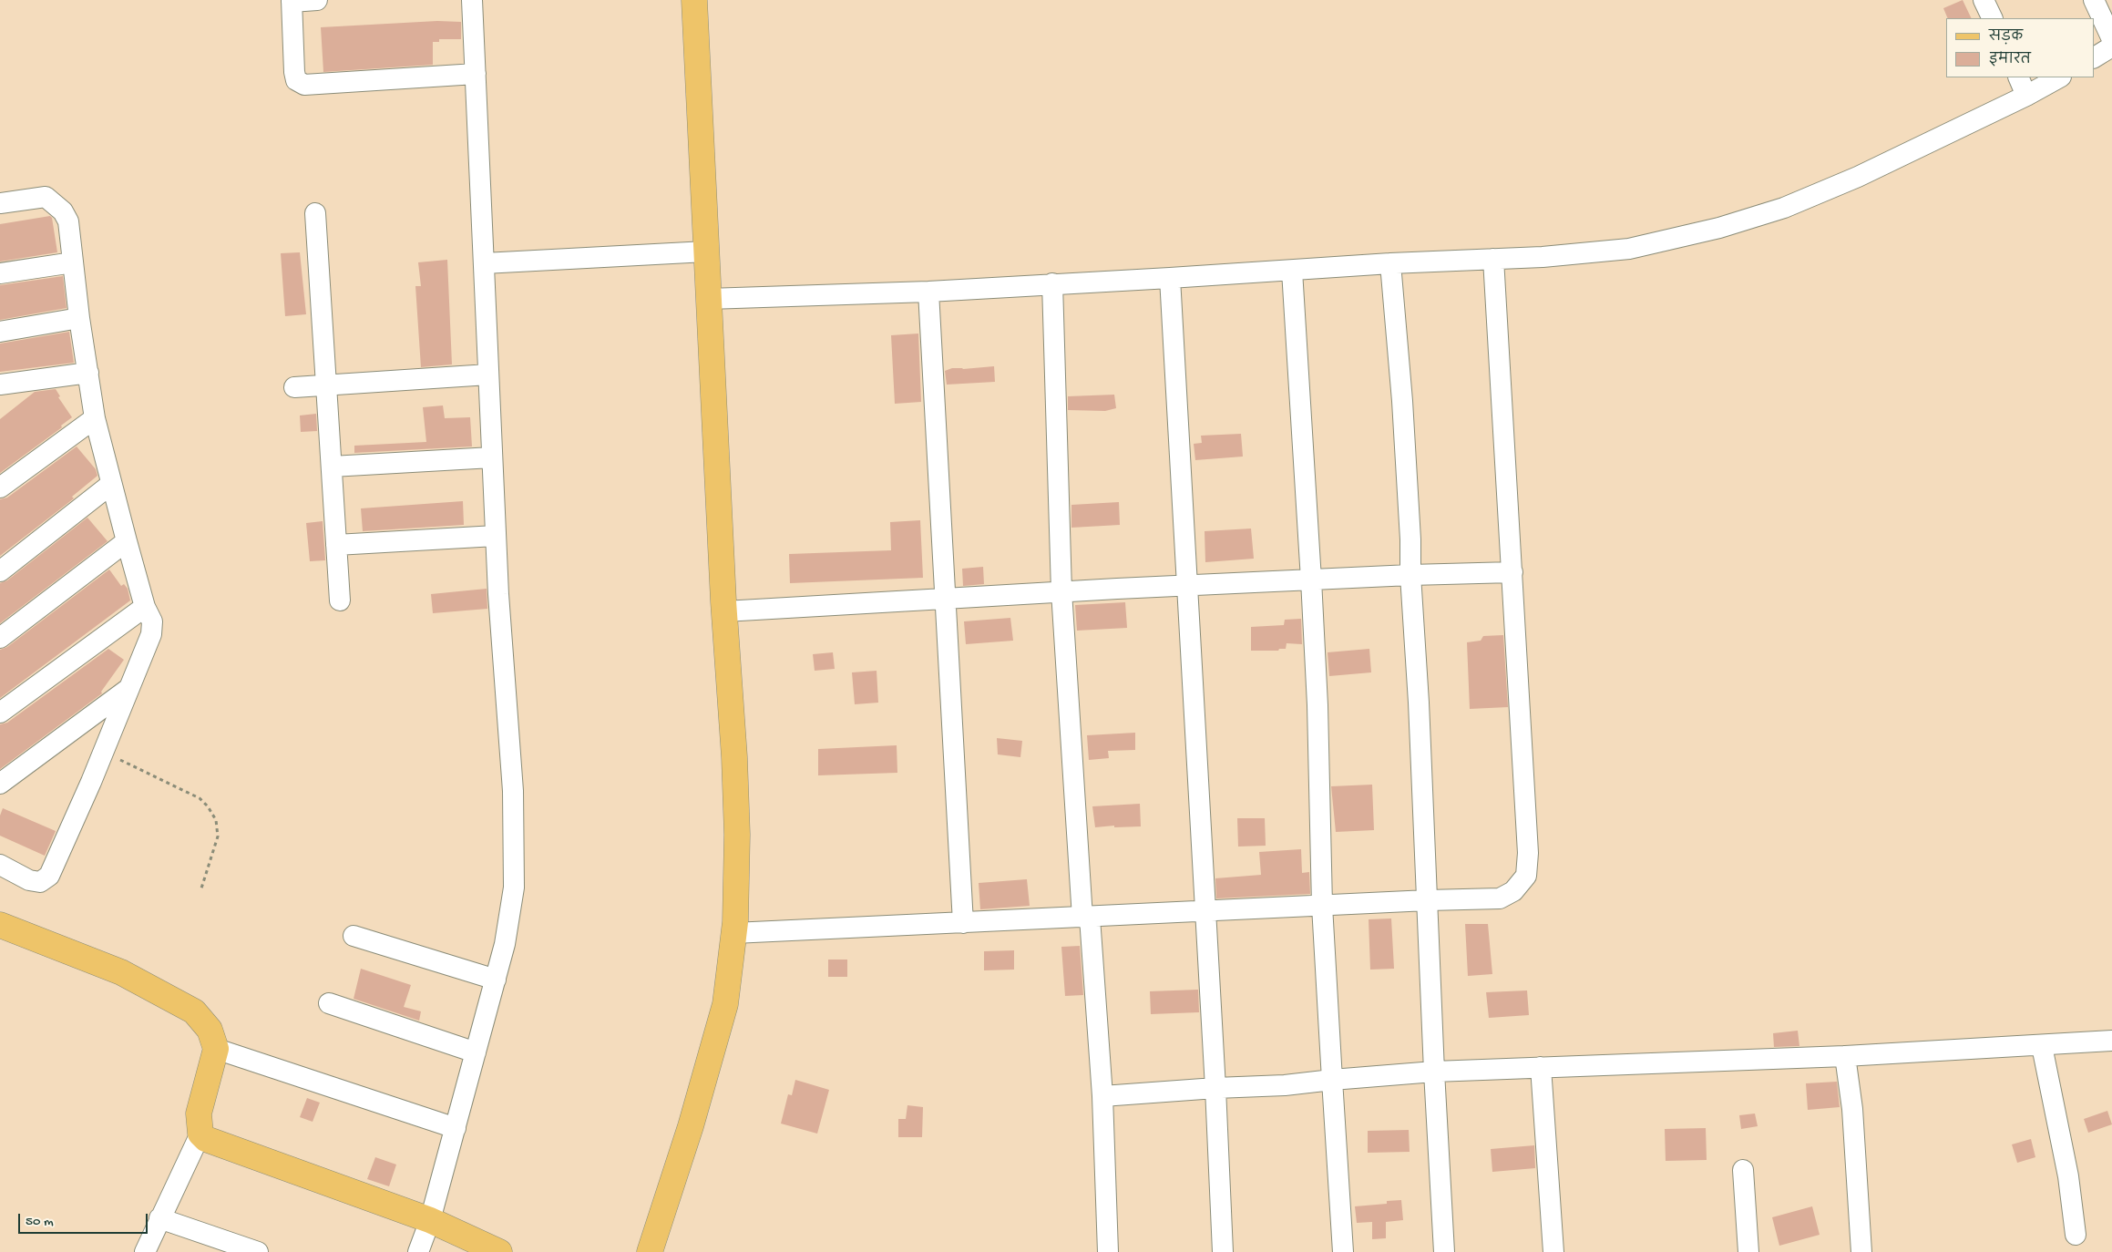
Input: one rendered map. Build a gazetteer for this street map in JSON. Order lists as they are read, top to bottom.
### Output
{
  "legend": ["सड़क", "इमारत"],
  "scale_bar": "50 m"
}
